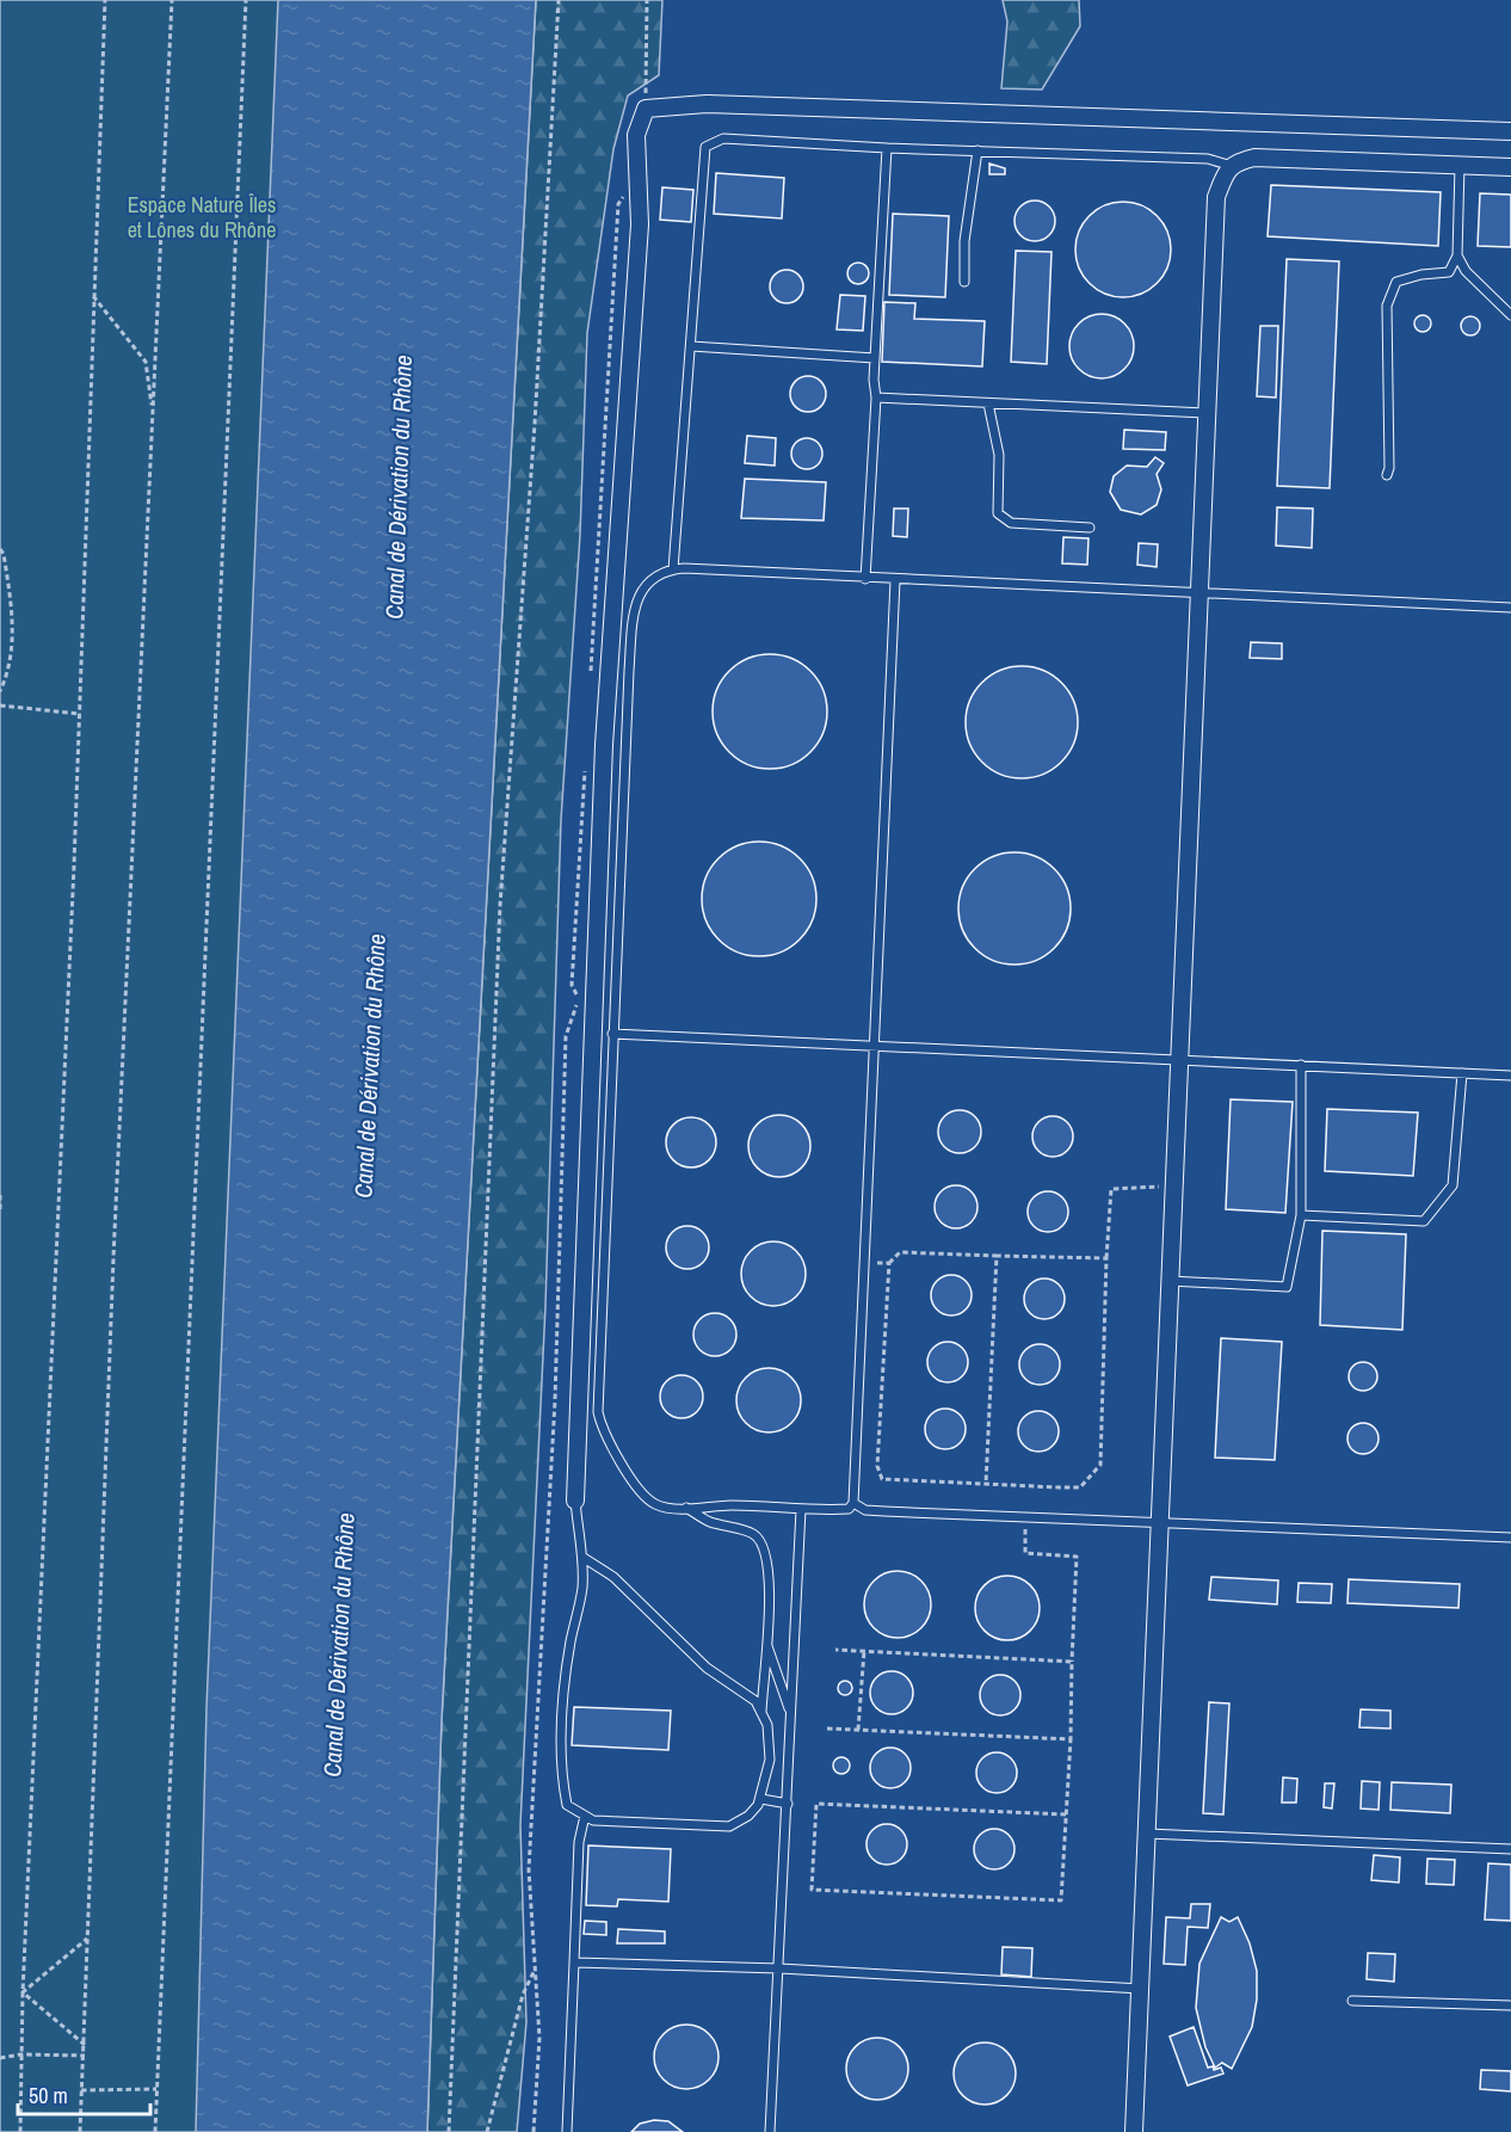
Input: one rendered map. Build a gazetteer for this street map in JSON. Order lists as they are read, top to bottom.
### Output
{
  "water": ["Canal de Dérivation du Rhône"],
  "parks": ["Espace Nature Îles et Lônes du Rhône"],
  "scale_bar": "50 m"
}
